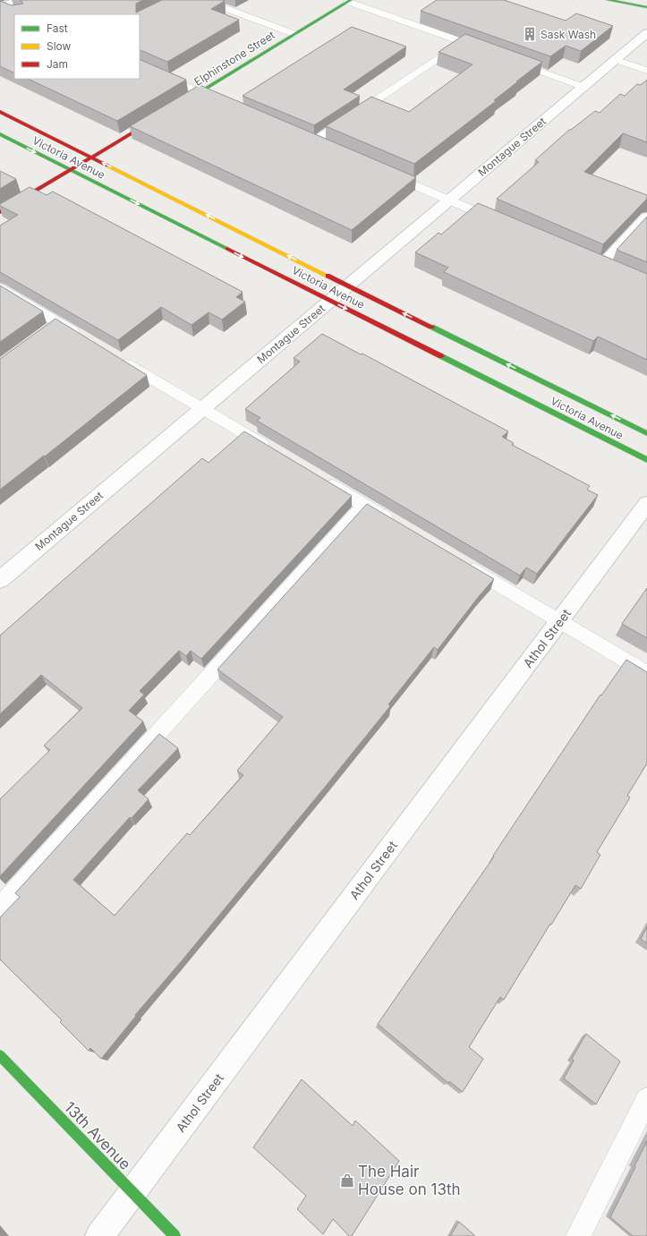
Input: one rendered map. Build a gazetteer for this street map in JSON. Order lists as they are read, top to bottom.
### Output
{
  "streets": {
    "street": [
      "Elphinstone Street",
      "Montague Street",
      "Victoria Avenue",
      "Athol Street",
      "13th Avenue"
    ]
  },
  "crossings": [
    ["Montague Street", "Victoria Avenue"],
    ["Athol Street", "13th Avenue"]
  ],
  "places": {
    "building": ["Sask Wash"],
    "shop": ["The Hair House on 13th"]
  },
  "legend": ["Fast", "Slow", "Jam"]
}
